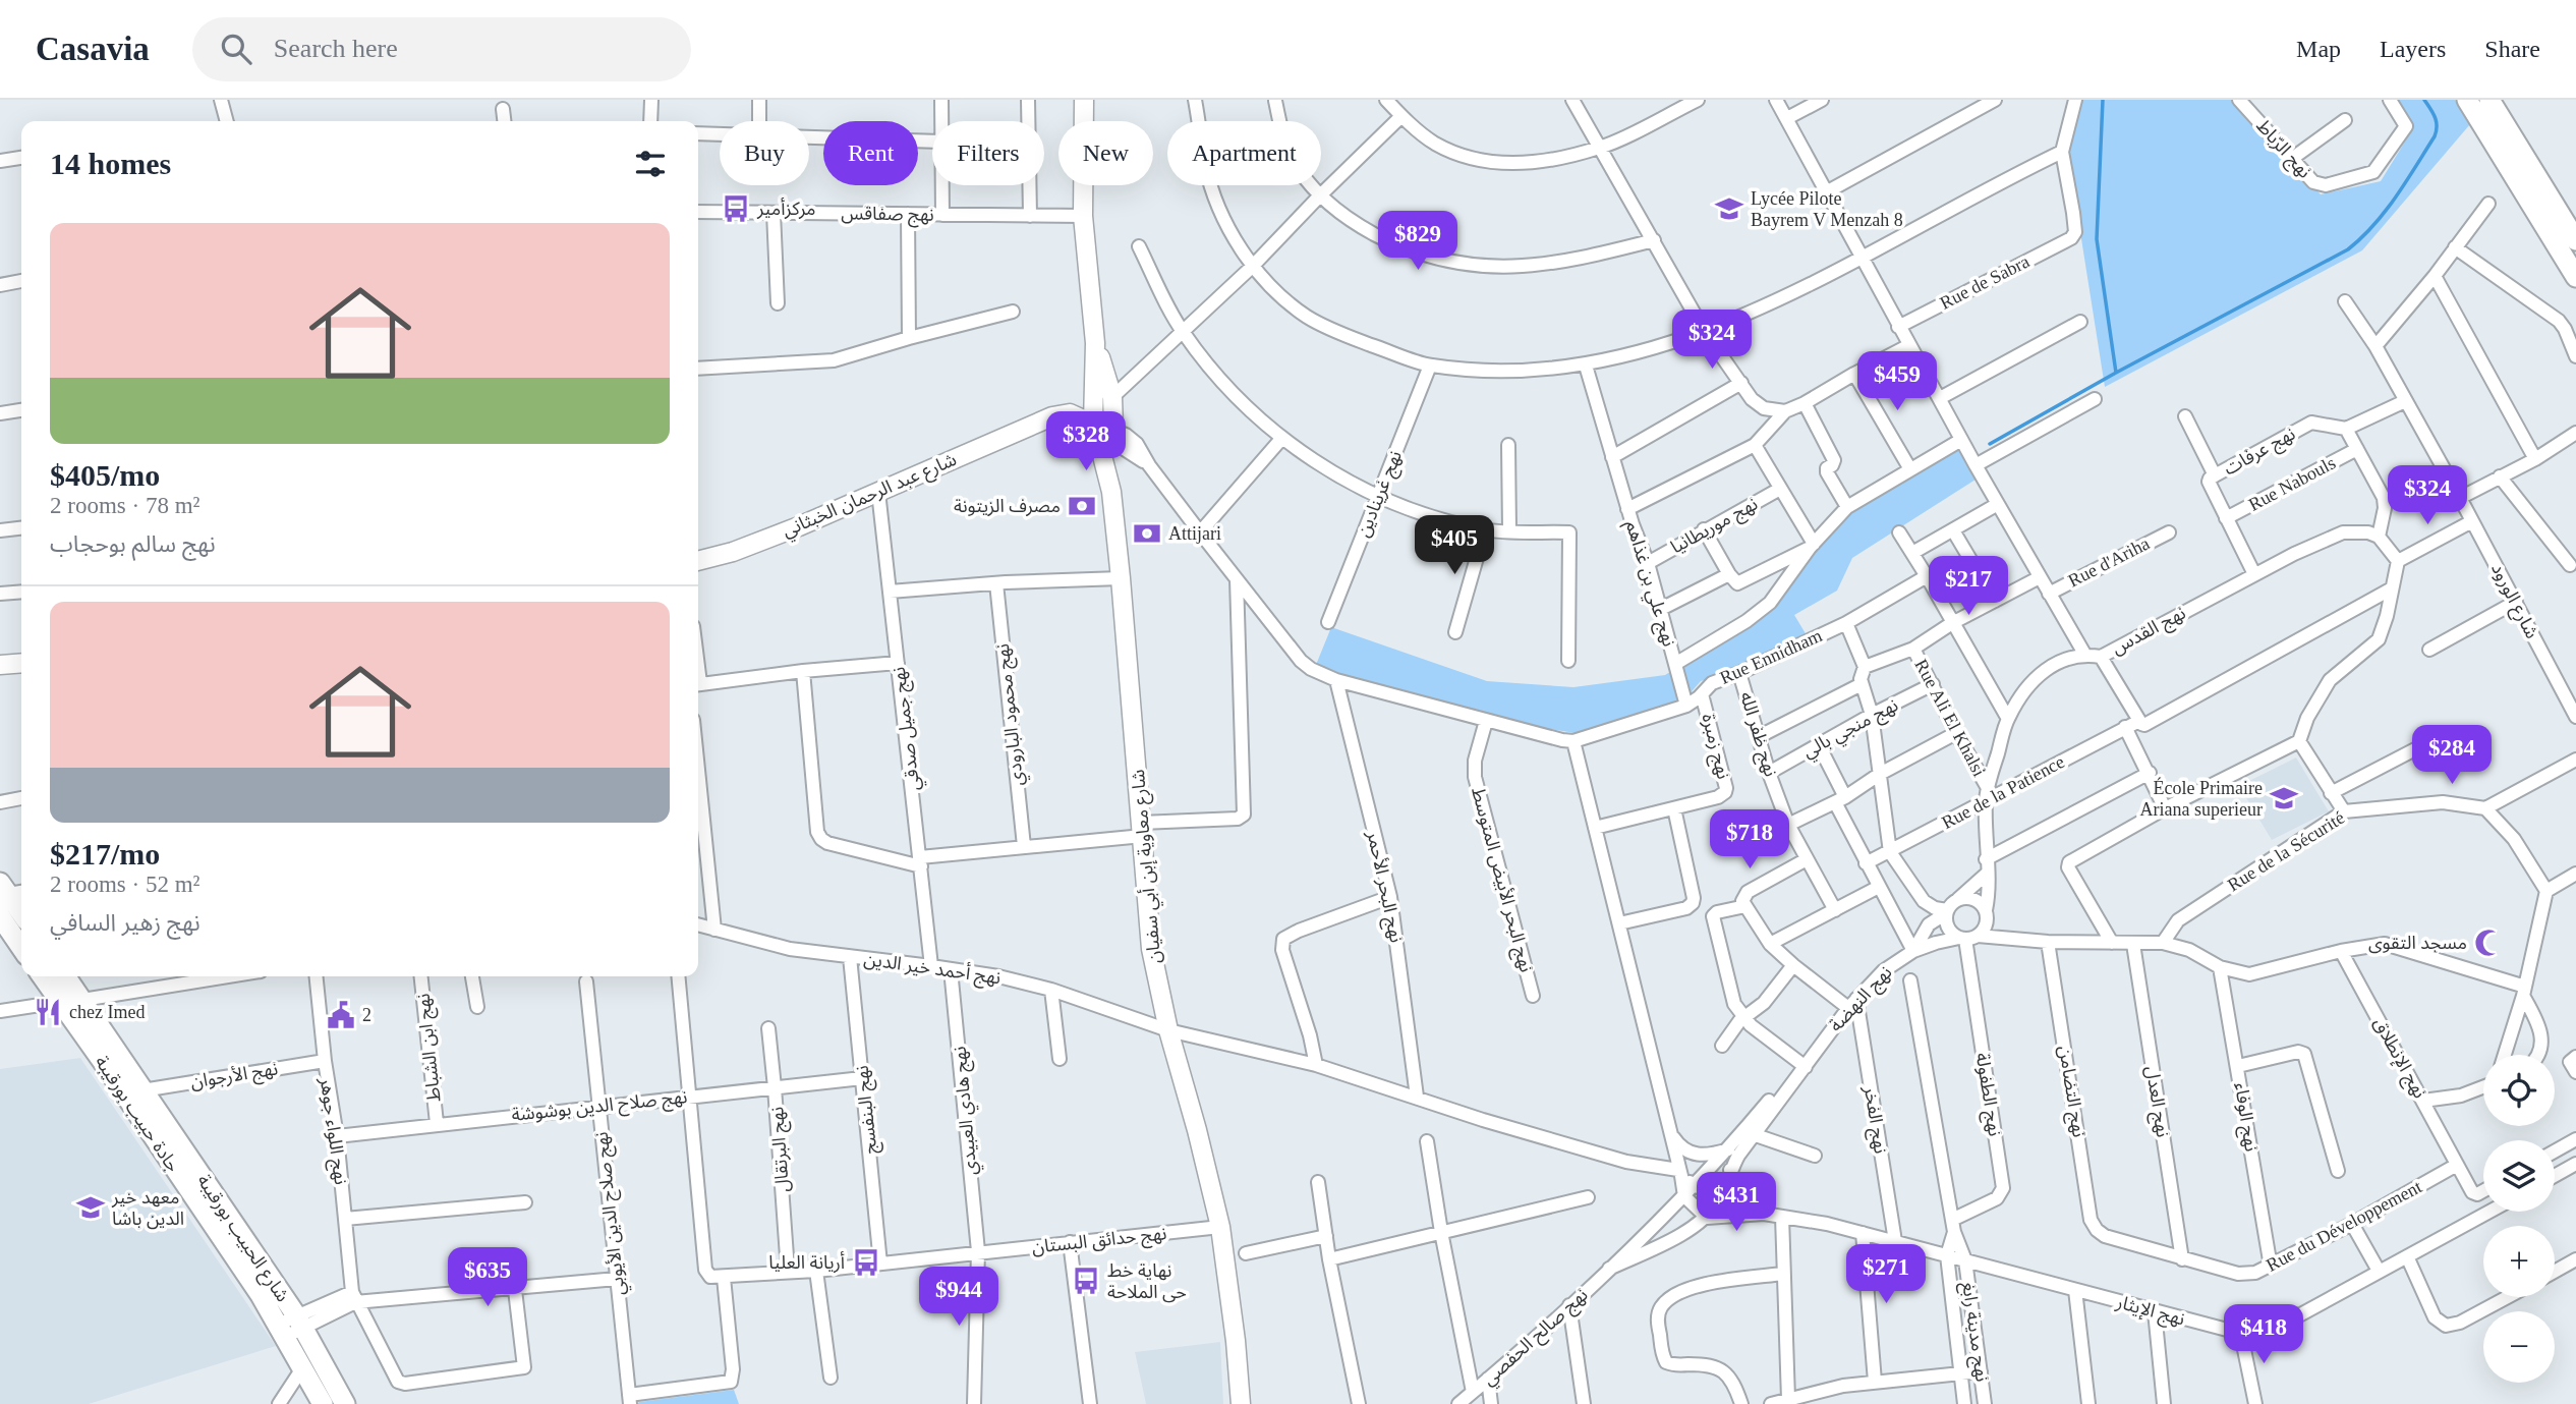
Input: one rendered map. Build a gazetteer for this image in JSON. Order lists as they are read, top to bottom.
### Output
{
  "streets": {
    "main road": [
      "شارع عبد الرحمان الخبثاني",
      "شارع معاوية إبن أبي سفيان",
      "جادة حبيب بورقيبة",
      "شارع الحبيب بورقيبة"
    ],
    "street": [
      "نهج الرّباط",
      "نهج صفاقس",
      "Rue de Sabra",
      "نهج عرفات",
      "Rue Nabouls",
      "نهج غرينادين",
      "نهج موريطانيا",
      "Rue d'Ariha",
      "نهج علي بن غذاهم",
      "شارع الورود",
      "نهج القدس",
      "Rue Ennidham",
      "نهج محمود البارودي",
      "Rue Ali El Khalsi",
      "نهج منجي بالي",
      "نهج جميل صدقي",
      "نهج ظفر الله",
      "نهج زمبرة",
      "Rue de la Patience",
      "Rue de la Sécurité",
      "نهج البحر الأبيض المتوسط",
      "نهج البحر الأحمر",
      "نهج أحمد خير الدين",
      "نهج النهضة",
      "نهج ابن الشباط",
      "نهج الإنطلاق",
      "نهج الأرجوان",
      "نهج التضامن",
      "نهج الطفولة",
      "نهج العدل",
      "نهج صلاح الدين بوشوشة",
      "نهج البنفسج",
      "نهج هادي العبيدي",
      "نهج الوفاء",
      "نهج الفخر",
      "نهج اللواء جوهر",
      "نهج البرتقال",
      "نهج صلاح الدين الأيوبي",
      "Rue du Développement",
      "نهج حدائق البستان",
      "نهج الإيثار",
      "نهج مدينة رابغ",
      "نهج صالح الحفصي"
    ]
  },
  "crossings": [
    ["نهج صفاقس", "شارع معاوية إبن أبي سفيان"],
    ["شارع عبد الرحمان الخبثاني", "نهج جميل صدقي"],
    ["نهج موريطانيا", "نهج علي بن غذاهم"],
    ["Rue Ennidham", "نهج ظفر الله"],
    ["Rue Ennidham", "نهج زمبرة"],
    ["Rue Ali El Khalsi", "نهج منجي بالي"],
    ["Rue Ali El Khalsi", "Rue de la Patience"],
    ["نهج منجي بالي", "نهج ظفر الله"],
    ["نهج جميل صدقي", "نهج أحمد خير الدين"],
    ["Rue de la Sécurité", "نهج النهضة"],
    ["شارع معاوية إبن أبي سفيان", "نهج أحمد خير الدين"],
    ["شارع معاوية إبن أبي سفيان", "نهج حدائق البستان"],
    ["نهج البحر الأحمر", "نهج أحمد خير الدين"],
    ["نهج أحمد خير الدين", "نهج البنفسج"],
    ["نهج أحمد خير الدين", "نهج هادي العبيدي"],
    ["نهج النهضة", "نهج الإنطلاق"],
    ["نهج النهضة", "نهج التضامن"],
    ["نهج النهضة", "نهج الطفولة"],
    ["نهج النهضة", "نهج العدل"],
    ["نهج النهضة", "نهج الوفاء"],
    ["نهج النهضة", "نهج الفخر"],
    ["نهج النهضة", "نهج صالح الحفصي"],
    ["نهج ابن الشباط", "نهج صلاح الدين بوشوشة"],
    ["نهج الإنطلاق", "Rue du Développement"],
    ["نهج الأرجوان", "نهج اللواء جوهر"],
    ["نهج الأرجوان", "شارع الحبيب بورقيبة"],
    ["نهج التضامن", "Rue du Développement"],
    ["نهج الطفولة", "نهج مدينة رابغ"],
    ["نهج العدل", "Rue du Développement"],
    ["نهج صلاح الدين بوشوشة", "نهج البنفسج"],
    ["نهج صلاح الدين بوشوشة", "نهج اللواء جوهر"],
    ["نهج صلاح الدين بوشوشة", "نهج البرتقال"],
    ["نهج صلاح الدين بوشوشة", "نهج صلاح الدين الأيوبي"],
    ["نهج البنفسج", "نهج حدائق البستان"],
    ["نهج هادي العبيدي", "نهج حدائق البستان"],
    ["جادة حبيب بورقيبة", "شارع الحبيب بورقيبة"],
    ["نهج الوفاء", "Rue du Développement"],
    ["نهج الفخر", "نهج الإيثار"],
    ["نهج البرتقال", "نهج حدائق البستان"],
    ["نهج الإيثار", "نهج مدينة رابغ"]
  ],
  "places": {
    "bus stop": ["مركزأمير", "أريانة العليا", "نهاية خط حى الملاحة"],
    "school or university": ["Lycée Pilote Bayrem V Menzah 8", "École Primaire Ariana superieur", "معهد خير الدين باشا"],
    "bank": ["مصرف الزيتونة", "Attijari"],
    "mosque": ["مسجد التقوى"],
    "restaurant": ["chez Imed"],
    "public building": ["2"]
  },
  "page": {
    "header": "Casavia",
    "search": "Search here",
    "nav": ["Map", "Layers", "Share"],
    "chip": [
      "Buy",
      "Rent",
      "Filters",
      "New",
      "Apartment"
    ],
    "heading": "14 homes",
    "list": [
      {
        "name": "$405/mo",
        "note": "2 rooms · 78 m² · نهج سالم بوحجاب"
      },
      {
        "name": "$217/mo",
        "note": "2 rooms · 52 m² · نهج زهير السافي"
      }
    ],
    "price": [
      "$829",
      "$324",
      "$459",
      "$328",
      "$324",
      "$405",
      "$217",
      "$284",
      "$718",
      "$431",
      "$271",
      "$635",
      "$944",
      "$418"
    ],
    "map_buttons": ["+", "−"]
  }
}
